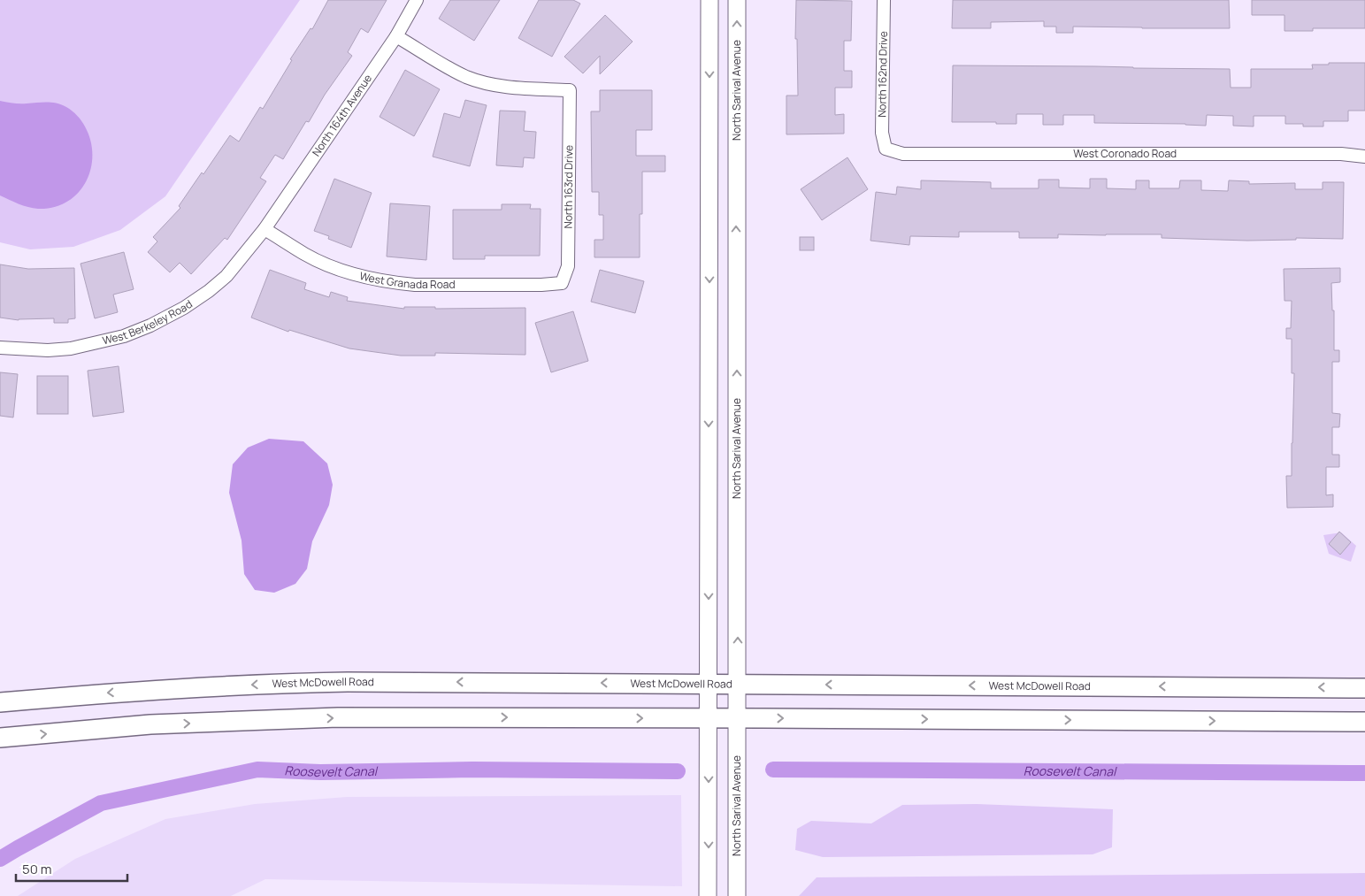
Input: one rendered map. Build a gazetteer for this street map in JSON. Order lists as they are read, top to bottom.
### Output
{
  "streets": {
    "main road": ["North Sarival Avenue", "West McDowell Road"],
    "street": [
      "North 162nd Drive",
      "North 164th Avenue",
      "West Coronado Road",
      "North 163rd Drive",
      "West Granada Road",
      "West Berkeley Road"
    ]
  },
  "crossings": [
    ["North 162nd Drive", "West Coronado Road"],
    ["North Sarival Avenue", "West McDowell Road"],
    ["North 164th Avenue", "North 163rd Drive"],
    ["North 164th Avenue", "West Granada Road"],
    ["North 164th Avenue", "West Berkeley Road"],
    ["North 163rd Drive", "West Granada Road"],
    ["West Granada Road", "West Berkeley Road"]
  ],
  "water": ["Roosevelt Canal"],
  "scale_bar": "50 m"
}
